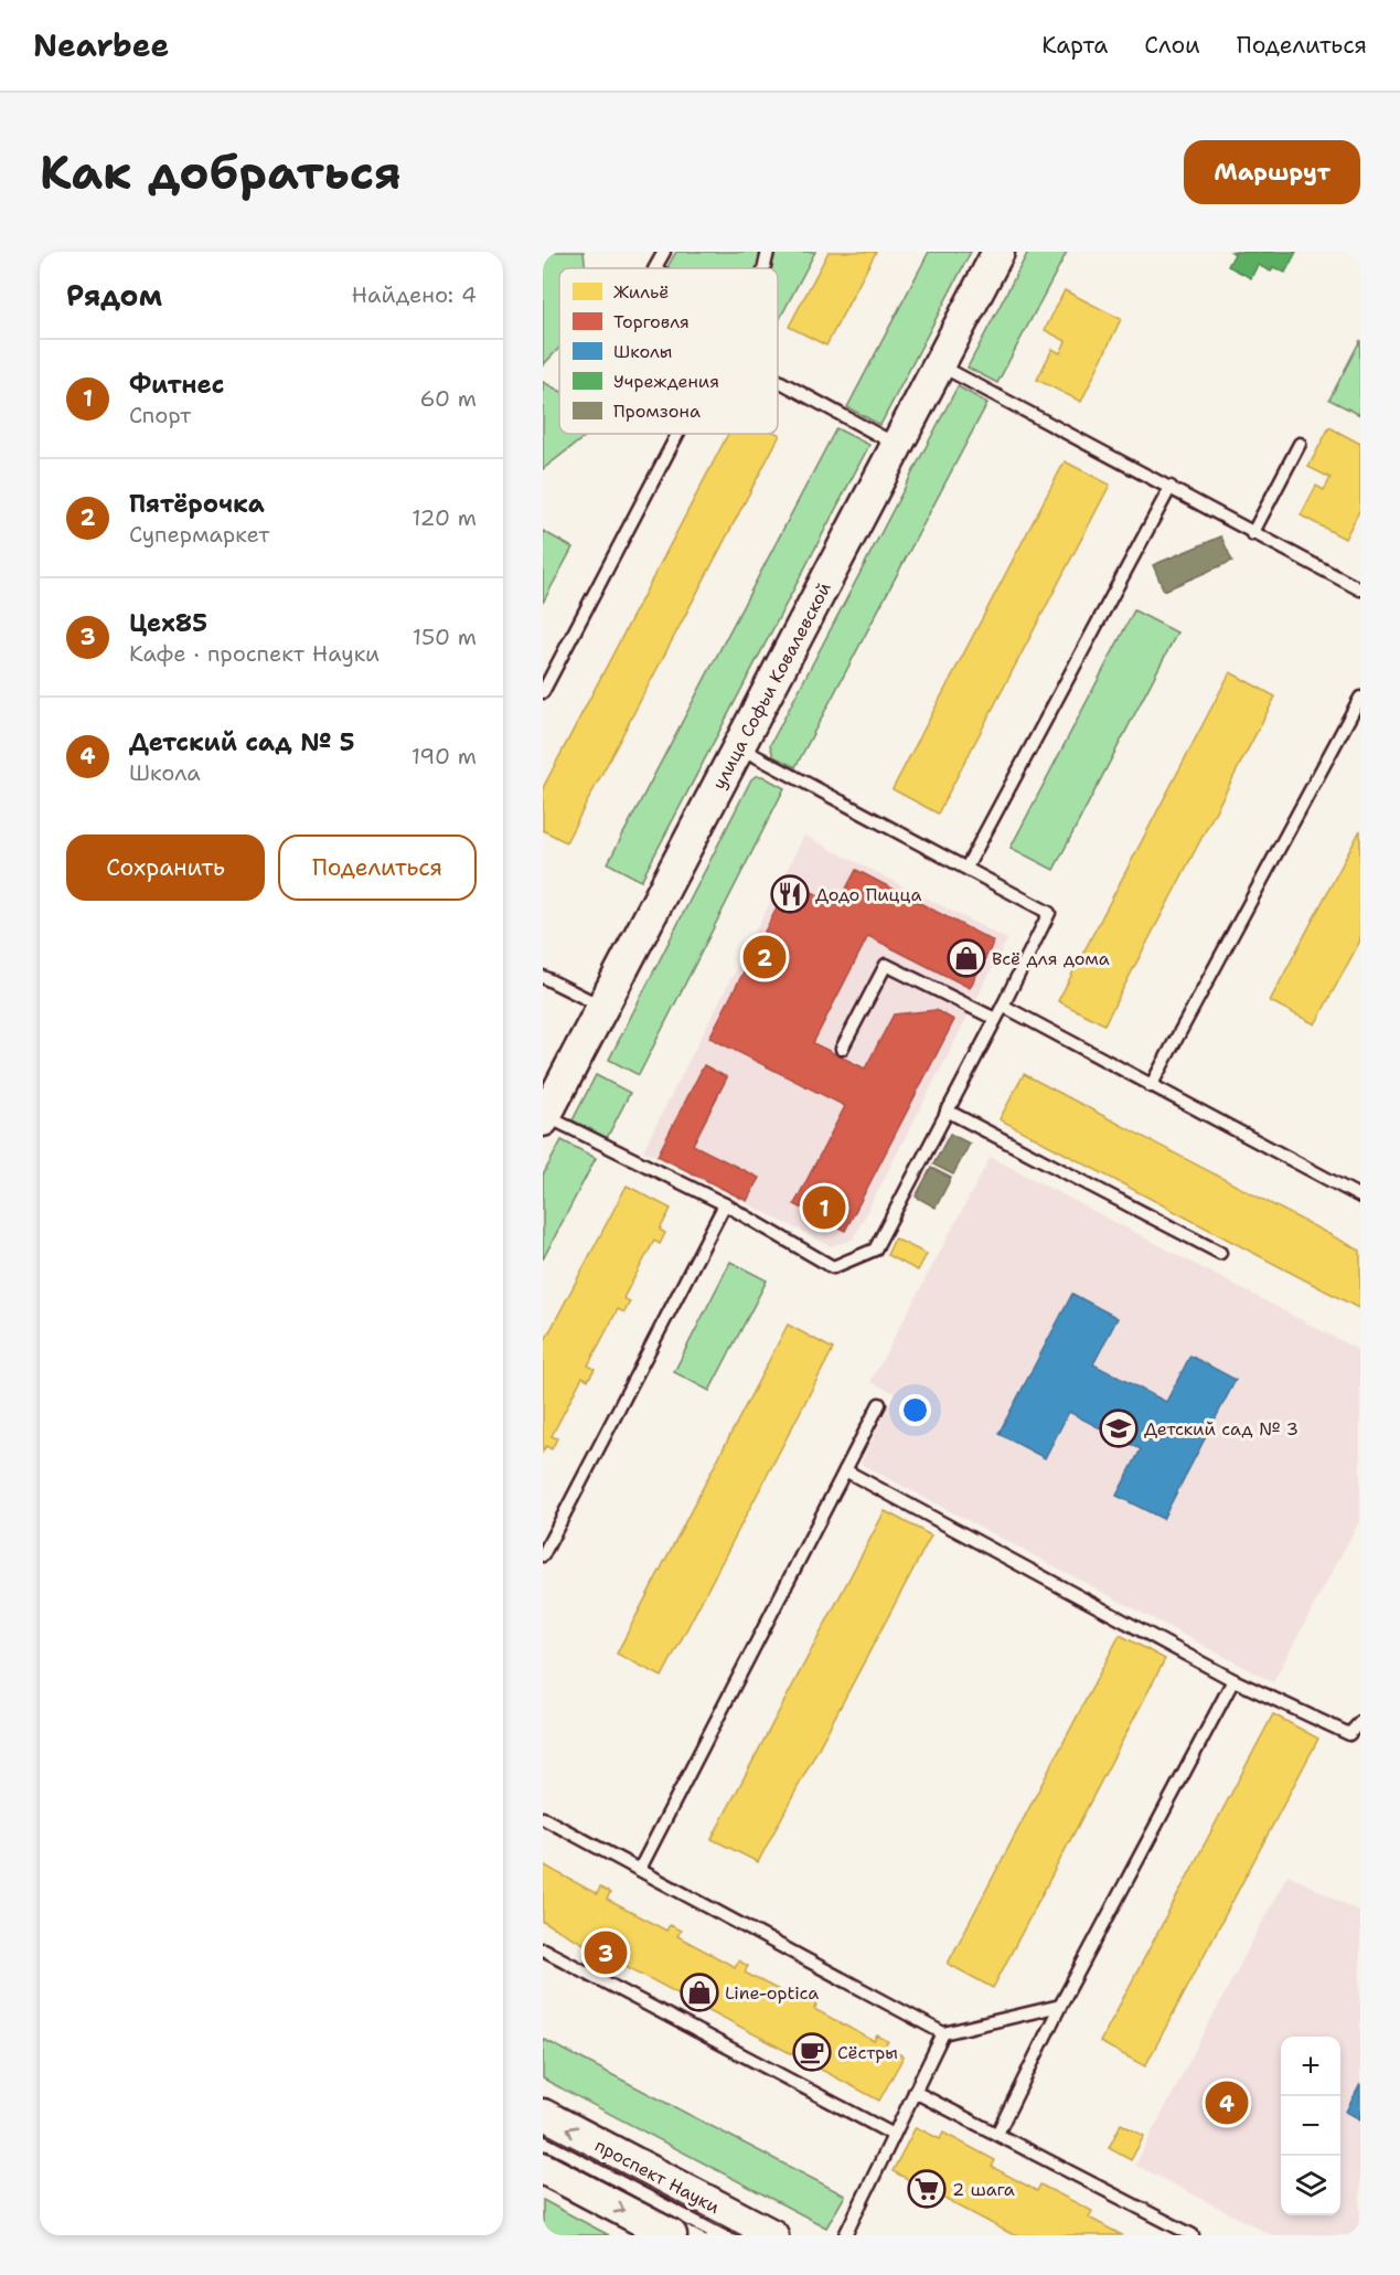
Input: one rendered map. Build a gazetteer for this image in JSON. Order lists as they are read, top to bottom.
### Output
{
  "streets": {
    "street": ["улица Софьи Ковалевской", "проспект Науки"]
  },
  "places": {
    "restaurant": ["Додо Пицца"],
    "shop": ["Всё для дома", "Line-optica"],
    "school or university": ["Детский сад № 3"],
    "cafe": ["Сёстры"],
    "supermarket": ["2 шага"]
  },
  "legend": [
    "Жильё",
    "Торговля",
    "Школы",
    "Учреждения",
    "Промзона"
  ],
  "page": {
    "header": "Nearbee",
    "nav": ["Карта", "Слои", "Поделиться"],
    "buttons": [
      "Маршрут",
      ["Сохранить", "Поделиться"]
    ],
    "title": "Как добраться",
    "heading": ["Рядом", "Найдено: 4"],
    "list": [
      {
        "mark": "1",
        "name": "Фитнес",
        "note": "Спорт",
        "value": "60 m"
      },
      {
        "mark": "2",
        "name": "Пятёрочка",
        "note": "Супермаркет",
        "value": "120 m"
      },
      {
        "mark": "3",
        "name": "Цех85",
        "note": "Кафе · проспект Науки",
        "value": "150 m"
      },
      {
        "mark": "4",
        "name": "Детский сад № 5",
        "note": "Школа",
        "value": "190 m"
      }
    ],
    "pins": [
      "2",
      "1",
      "3",
      "4"
    ],
    "map_buttons": ["+", "−"]
  }
}
